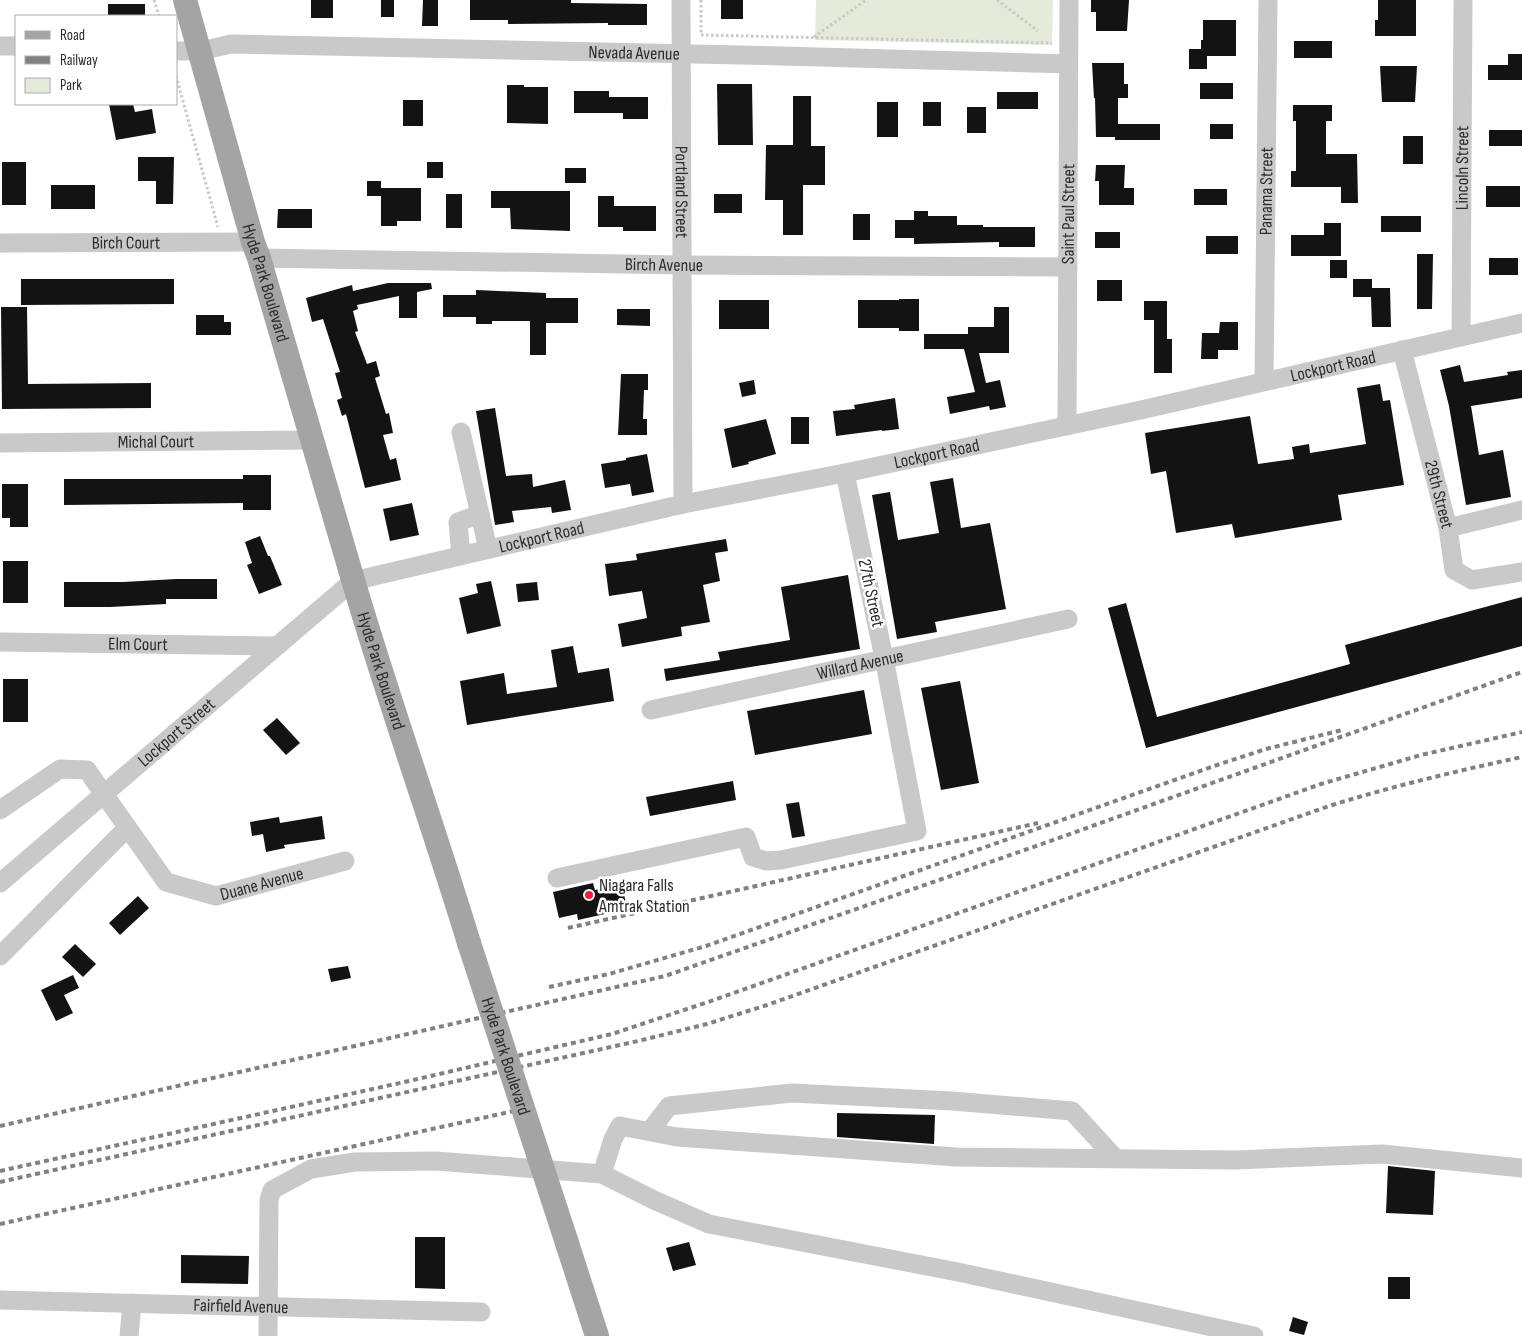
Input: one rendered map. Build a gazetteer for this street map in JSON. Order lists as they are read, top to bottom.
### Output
{
  "streets": {
    "main road": ["Hyde Park Boulevard"],
    "street": [
      "Nevada Avenue",
      "Lincoln Street",
      "Panama Street",
      "Portland Street",
      "Saint Paul Street",
      "Birch Court",
      "Birch Avenue",
      "Lockport Road",
      "Michal Court",
      "29th Street",
      "27th Street",
      "Elm Court",
      "Willard Avenue",
      "Lockport Street",
      "Duane Avenue",
      "Fairfield Avenue"
    ]
  },
  "crossings": [
    ["Nevada Avenue", "Portland Street"],
    ["Nevada Avenue", "Saint Paul Street"],
    ["Nevada Avenue", "Hyde Park Boulevard"],
    ["Lincoln Street", "Lockport Road"],
    ["Panama Street", "Lockport Road"],
    ["Portland Street", "Birch Avenue"],
    ["Portland Street", "Lockport Road"],
    ["Saint Paul Street", "Birch Avenue"],
    ["Saint Paul Street", "Lockport Road"],
    ["Birch Court", "Birch Avenue"],
    ["Birch Court", "Hyde Park Boulevard"],
    ["Birch Avenue", "Hyde Park Boulevard"],
    ["Hyde Park Boulevard", "Lockport Road"],
    ["Hyde Park Boulevard", "Michal Court"],
    ["Hyde Park Boulevard", "Lockport Street"],
    ["Lockport Road", "29th Street"],
    ["Lockport Road", "27th Street"],
    ["Lockport Road", "Lockport Street"],
    ["27th Street", "Willard Avenue"],
    ["Elm Court", "Lockport Street"],
    ["Lockport Street", "Duane Avenue"]
  ],
  "places": ["Niagara Falls Amtrak Station"],
  "legend": ["Road", "Railway", "Park"]
}
